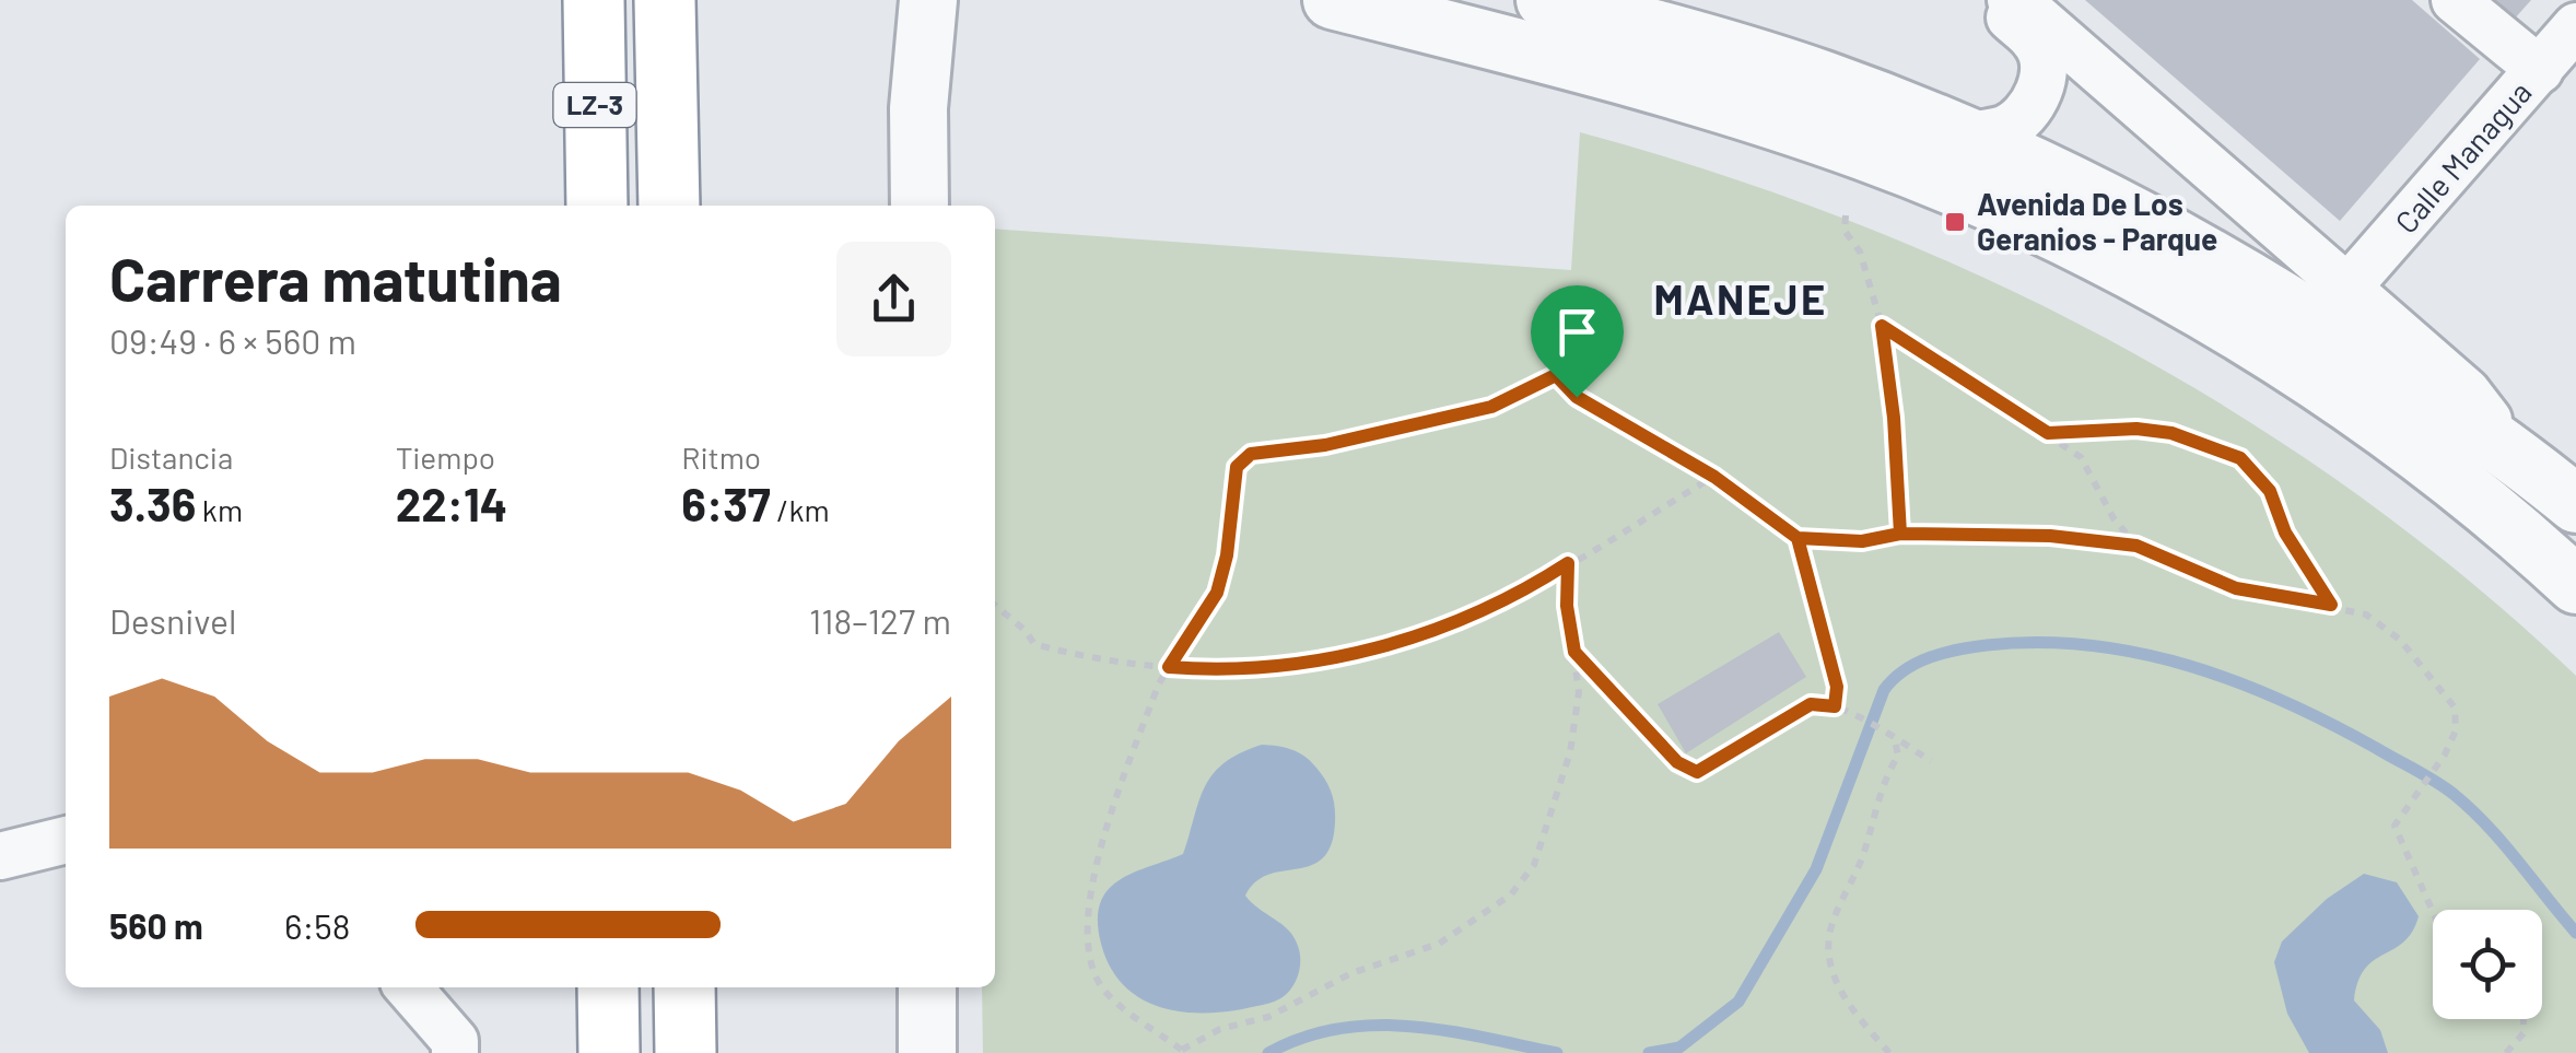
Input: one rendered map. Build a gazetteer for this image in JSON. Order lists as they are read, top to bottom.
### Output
{
  "streets": {
    "highway": ["LZ-3"],
    "street": ["Calle Managua"]
  },
  "districts": ["MANEJE"],
  "places": {
    "transit": ["Avenida De Los Geranios - Parque"]
  },
  "page": {
    "heading": ["Carrera matutina", "09:49 · 6 × 560 m"],
    "stats": [
      ["Distancia", "3.36 km"],
      ["Tiempo", "22:14"],
      ["Ritmo", "6:37 /km"]
    ],
    "chart": ["Desnivel", "118–127 m"],
    "list": [
      {
        "name": "560 m",
        "note": "6:58"
      }
    ]
  }
}
